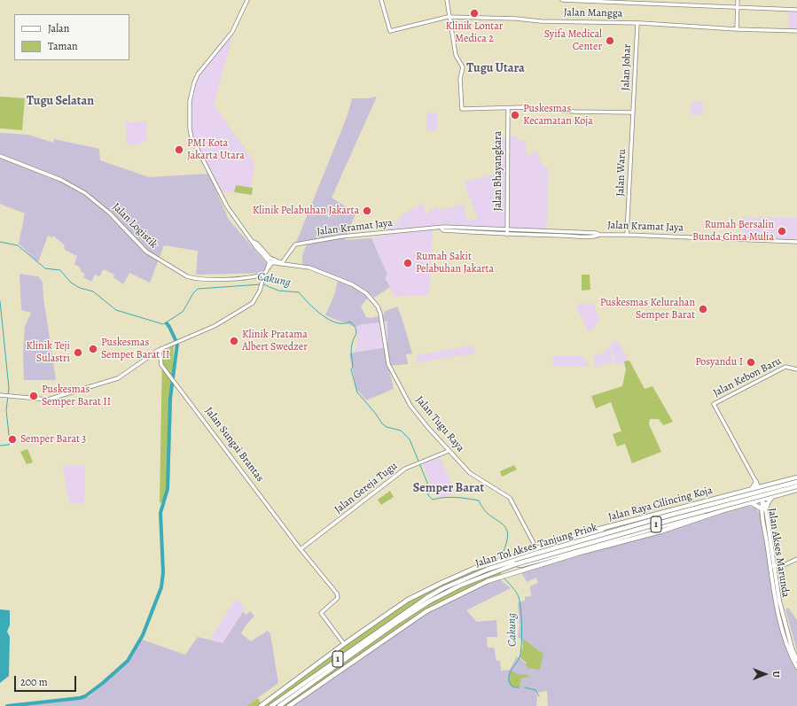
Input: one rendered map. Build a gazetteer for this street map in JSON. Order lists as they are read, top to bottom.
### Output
{
  "streets": {
    "highway": ["Jalan Raya Cilincing Koja", "1", "Jalan Tol Akses Tanjung Priok"],
    "main road": ["Jalan Akses Marunda"],
    "street": [
      "Jalan Mangga",
      "Jalan Johar",
      "Jalan Bhayangkara",
      "Jalan Waru",
      "Jalan Logistik",
      "Jalan Kramat Jaya",
      "Jalan Kebon Baru",
      "Jalan Tugu Raya",
      "Jalan Sungai Brantas",
      "Jalan Gereja Tugu"
    ]
  },
  "crossings": [
    ["Jalan Mangga", "Jalan Johar"],
    ["Jalan Johar", "Jalan Waru"],
    ["Jalan Bhayangkara", "Jalan Kramat Jaya"],
    ["Jalan Waru", "Jalan Kramat Jaya"],
    ["Jalan Kramat Jaya", "Jalan Tugu Raya"],
    ["Jalan Kebon Baru", "Jalan Raya Cilincing Koja"],
    ["Jalan Kebon Baru", "Jalan Akses Marunda"],
    ["Jalan Tugu Raya", "Jalan Gereja Tugu"],
    ["Jalan Tugu Raya", "Jalan Raya Cilincing Koja"],
    ["Jalan Sungai Brantas", "Jalan Gereja Tugu"],
    ["Jalan Raya Cilincing Koja", "Jalan Akses Marunda"]
  ],
  "districts": ["Tugu Utara", "Tugu Selatan", "Semper Barat"],
  "water": ["Cakung"],
  "places": [
    "Klinik Lontar Medica 2",
    "Syifa Medical Center",
    "Puskesmas Kecamatan Koja",
    "PMI Kota Jakarta Utara",
    "Klinik Pelabuhan Jakarta",
    "Rumah Bersalin Bunda Cinta Mulia",
    "Rumah Sakit Pelabuhan Jakarta",
    "Puskesmas Kelurahan Semper Barat",
    "Klinik Pratama Albert Swedzer",
    "Puskesmas Sempet Barat II",
    "Klinik Teji Sulastri",
    "Posyandu I",
    "Puskesmas Semper Barat II",
    "Semper Barat 3"
  ],
  "legend": ["Jalan", "Taman"],
  "scale_bar": "200 m",
  "north": "right"
}
